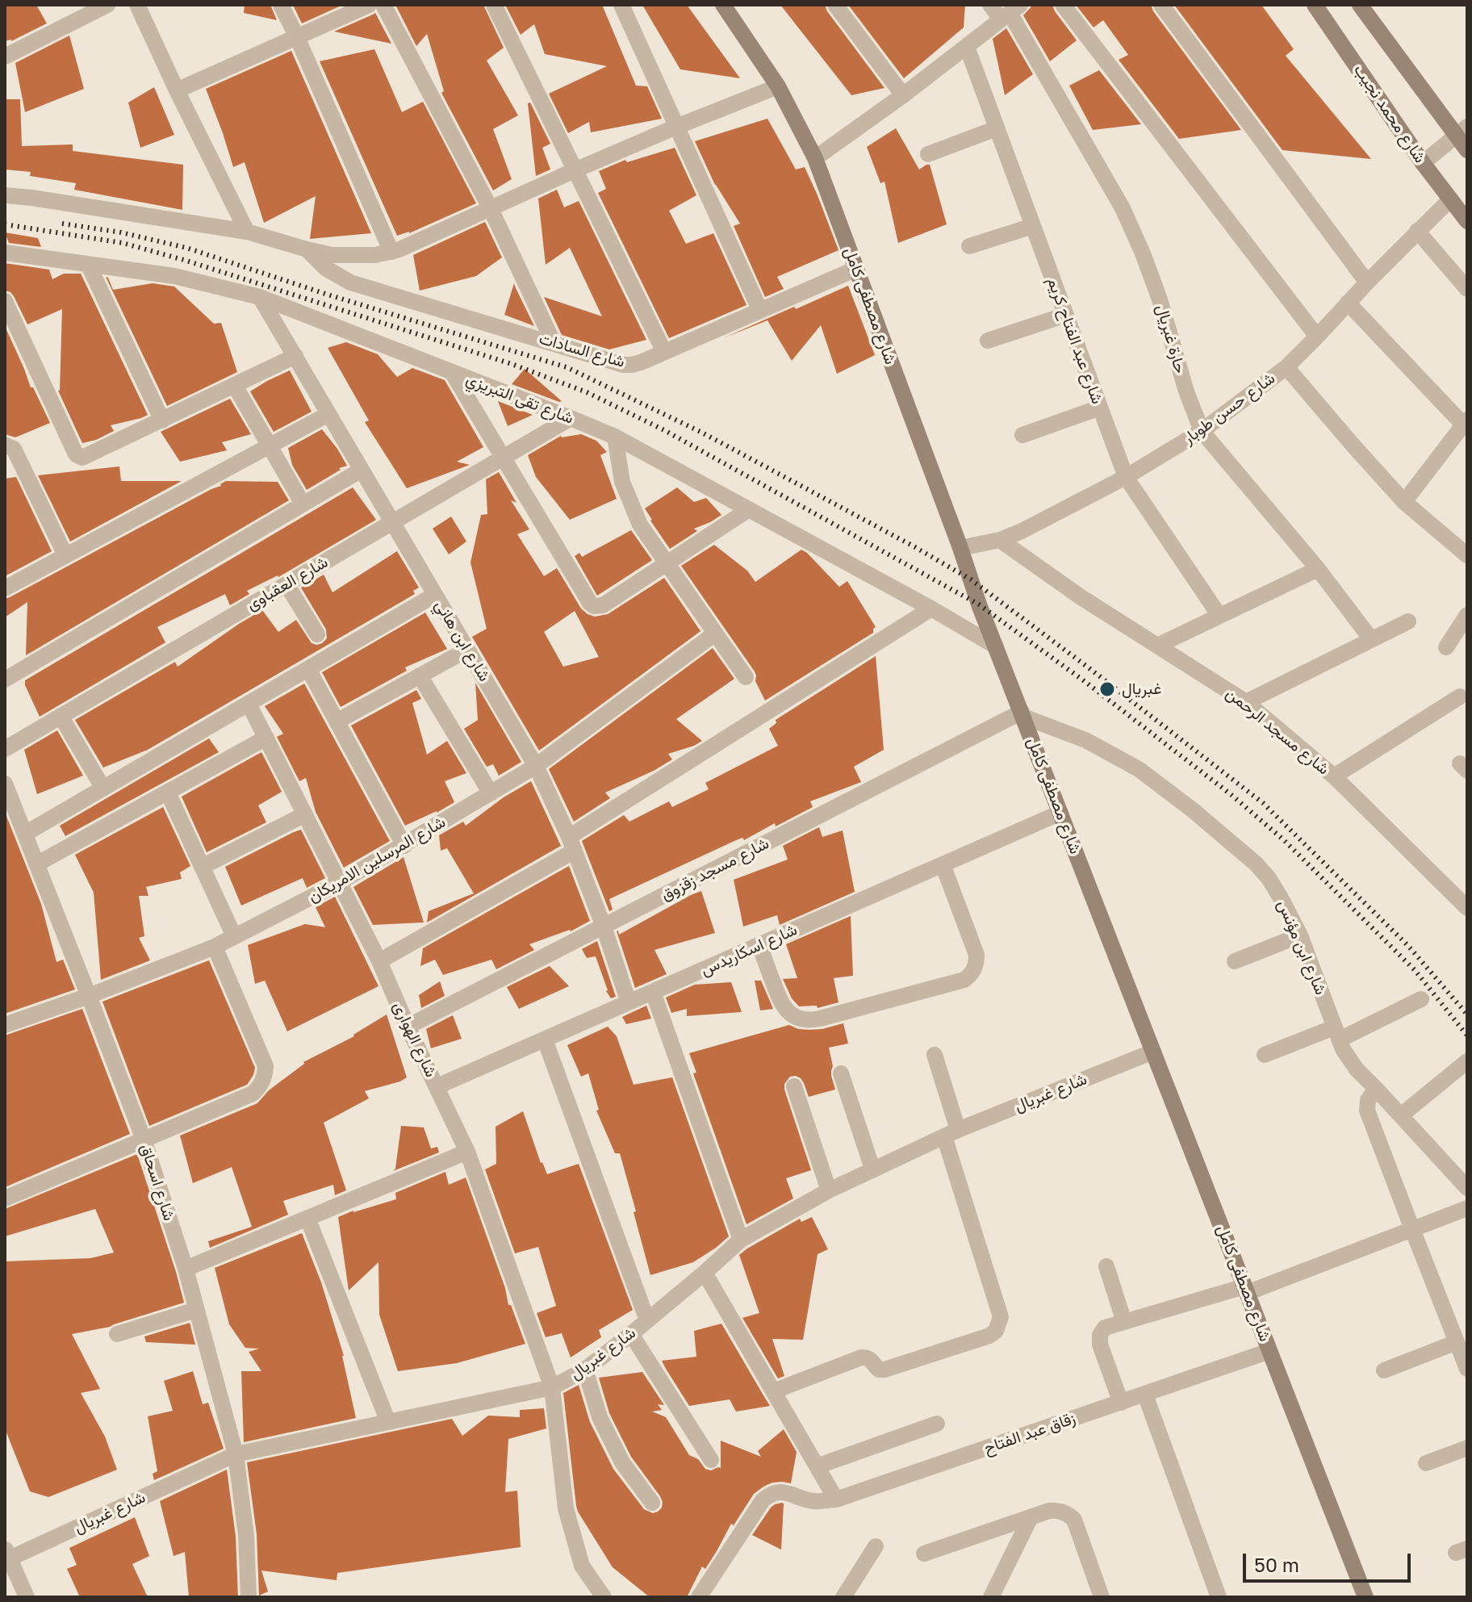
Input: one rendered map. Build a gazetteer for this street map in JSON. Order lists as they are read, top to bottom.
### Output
{
  "streets": {
    "main road": ["شارع محمد نجيب", "شارع مصطفى كامل"],
    "street": [
      "حارة غبريال",
      "شارع عبد الفتاح كريم",
      "شارع السادات",
      "شارع تقى التبريزي",
      "شارع حسن طوبار",
      "شارع العقباوى",
      "شارع ابن هاني",
      "شارع مسجد الرحمن",
      "شارع المرسلين الامريكان",
      "شارع مسجد زقزوق",
      "شارع ابن مؤنس",
      "شارع اسكاريدس",
      "شارع الهوارى",
      "شارع غبريال",
      "شارع اسحاق",
      "زقاق عبد الفتاح"
    ]
  },
  "crossings": [
    ["شارع محمد نجيب", "شارع حسن طوبار"],
    ["شارع مصطفى كامل", "شارع السادات"],
    ["شارع مصطفى كامل", "شارع تقى التبريزي"],
    ["شارع مصطفى كامل", "شارع حسن طوبار"],
    ["شارع مصطفى كامل", "شارع مسجد زقزوق"],
    ["شارع مصطفى كامل", "شارع ابن مؤنس"],
    ["شارع مصطفى كامل", "شارع اسكاريدس"],
    ["شارع مصطفى كامل", "شارع غبريال"],
    ["شارع مصطفى كامل", "زقاق عبد الفتاح"],
    ["حارة غبريال", "شارع حسن طوبار"],
    ["شارع عبد الفتاح كريم", "شارع حسن طوبار"],
    ["شارع تقى التبريزي", "شارع العقباوى"],
    ["شارع تقى التبريزي", "شارع ابن هاني"],
    ["شارع حسن طوبار", "شارع مسجد الرحمن"],
    ["شارع العقباوى", "شارع ابن هاني"],
    ["شارع ابن هاني", "شارع المرسلين الامريكان"],
    ["شارع ابن هاني", "شارع مسجد زقزوق"],
    ["شارع ابن هاني", "شارع اسكاريدس"],
    ["شارع المرسلين الامريكان", "شارع الهوارى"],
    ["شارع المرسلين الامريكان", "شارع اسحاق"],
    ["شارع مسجد زقزوق", "شارع ابن مؤنس"],
    ["شارع مسجد زقزوق", "شارع الهوارى"],
    ["شارع اسكاريدس", "شارع الهوارى"],
    ["شارع الهوارى", "شارع غبريال"],
    ["شارع غبريال", "شارع اسحاق"]
  ],
  "places": ["غبريال"],
  "scale_bar": "50 m"
}
